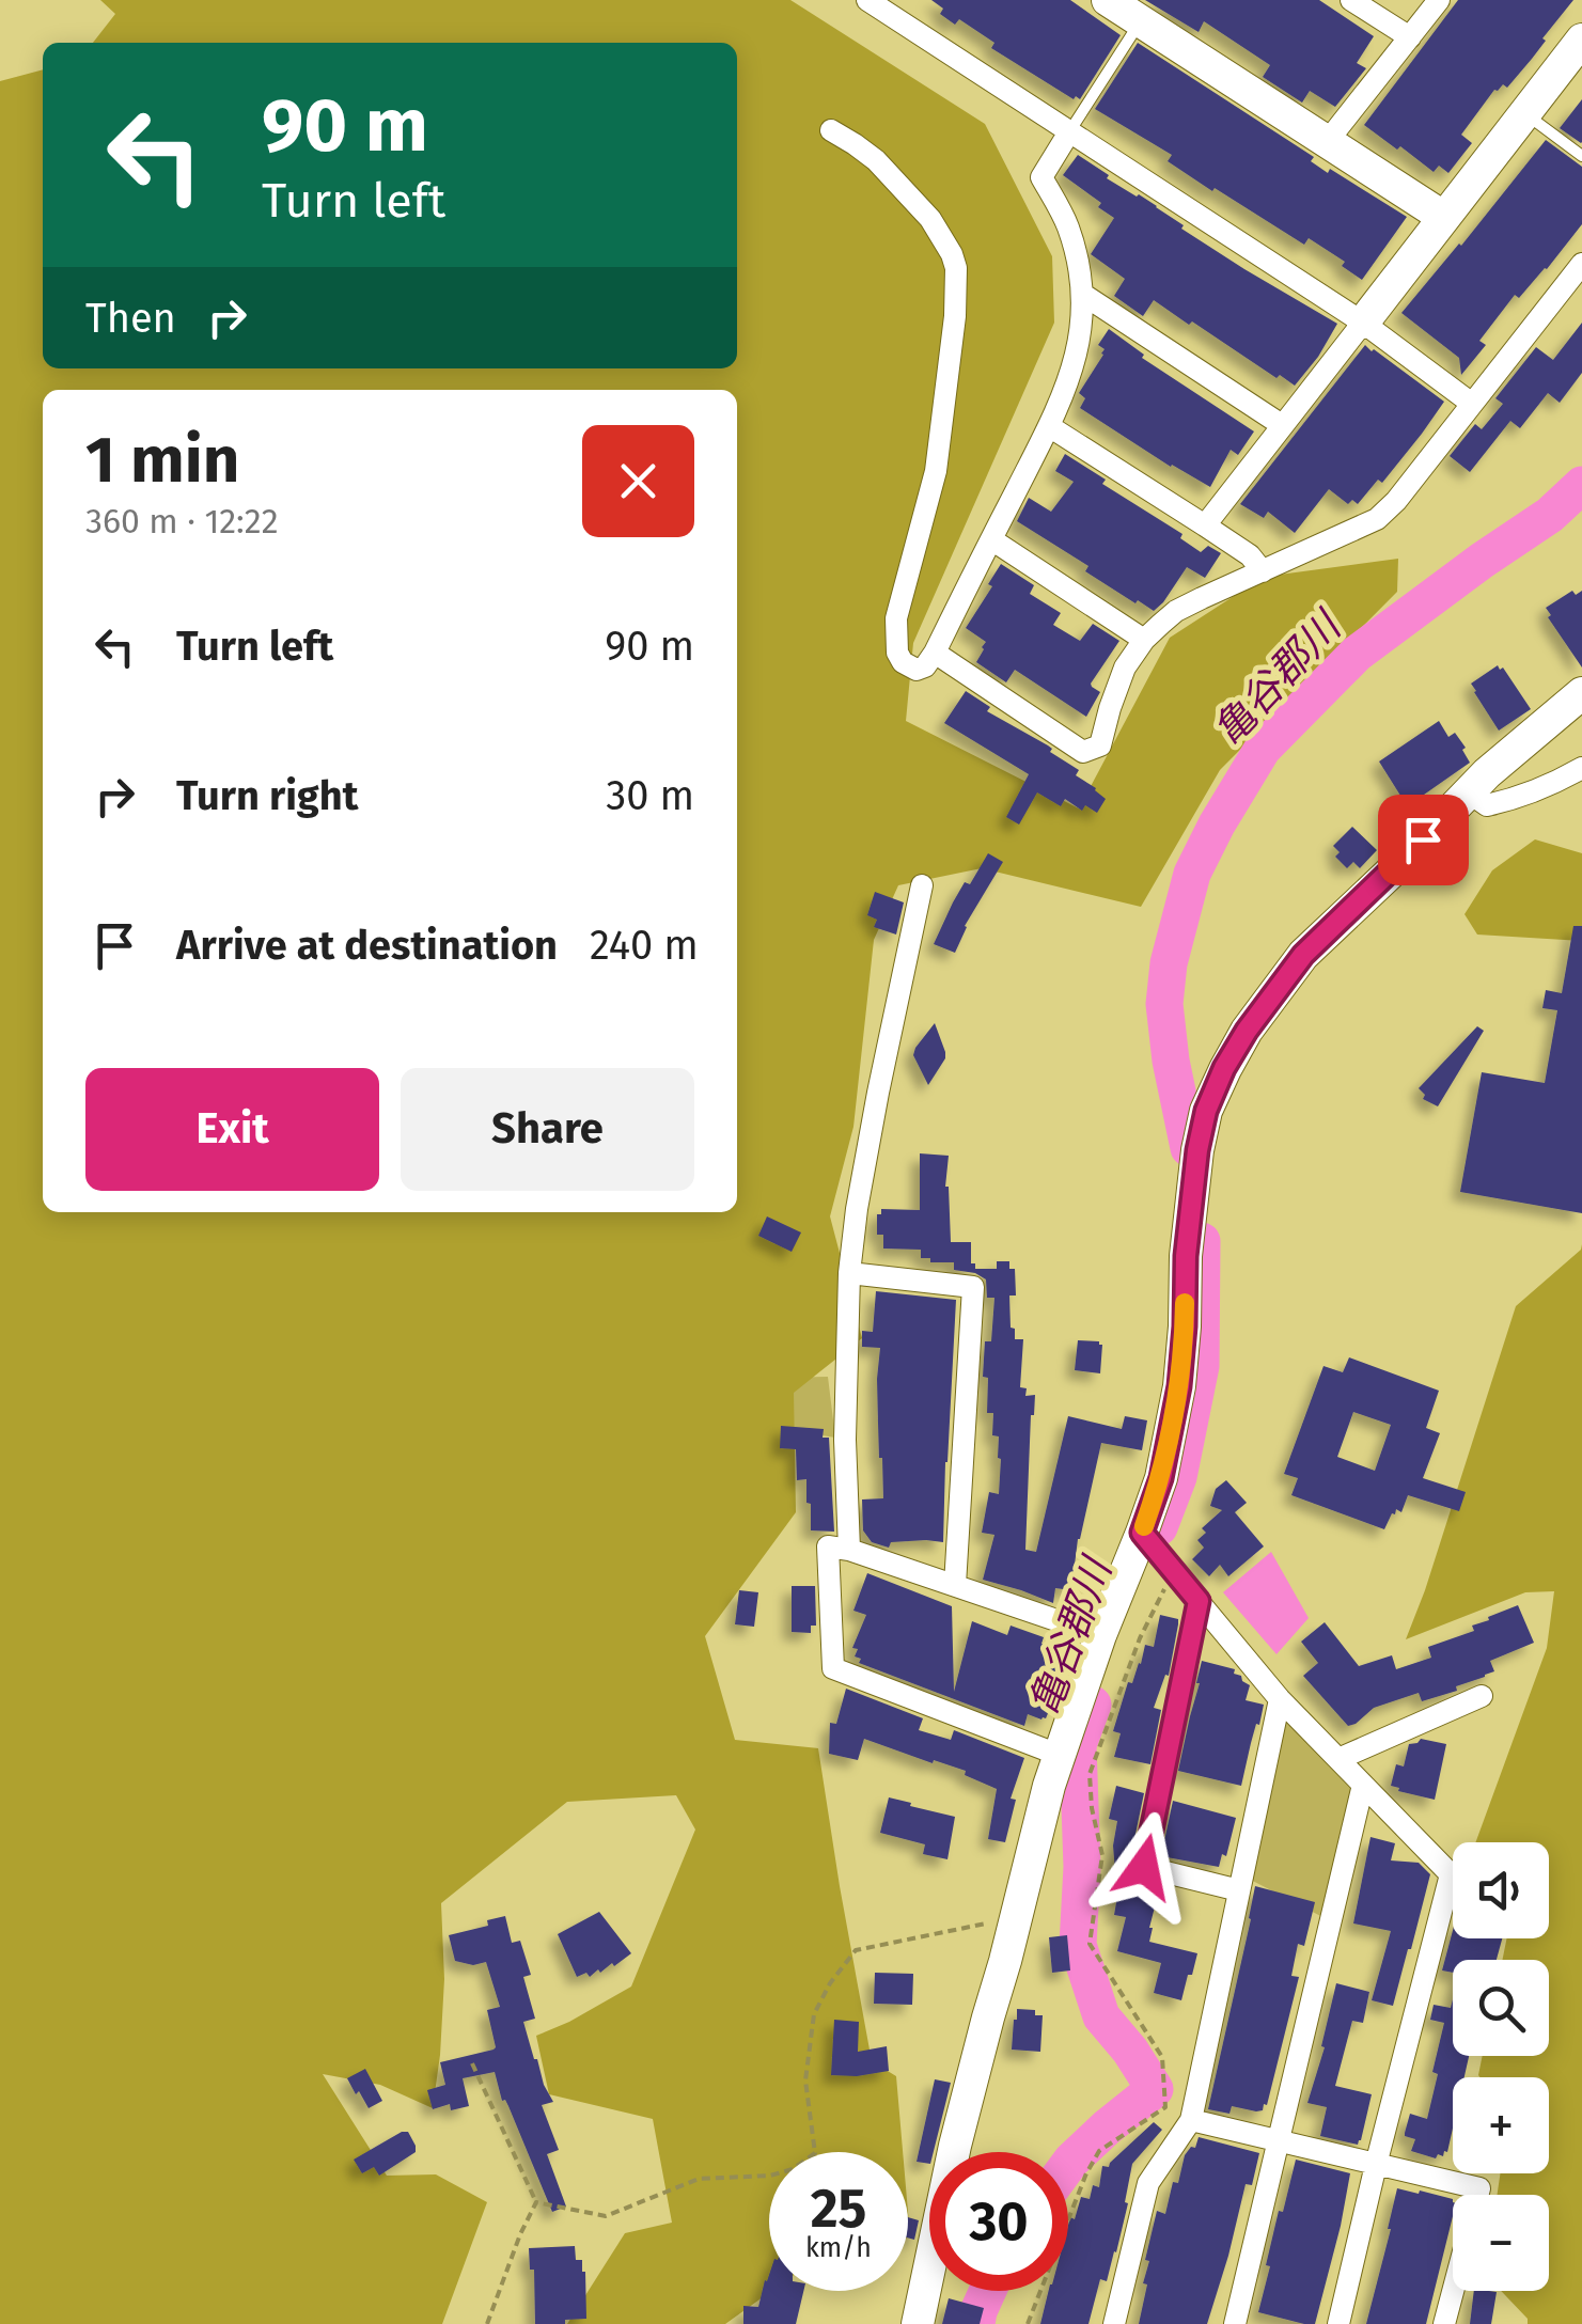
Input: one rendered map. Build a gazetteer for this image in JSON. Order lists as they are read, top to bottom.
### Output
{
  "water": ["亀谷郡川"],
  "page": {
    "turn": ["90 m", "Turn left"],
    "then": "Then",
    "heading": ["1 min", "360 m · 12:22"],
    "list": [
      {
        "name": "Turn left",
        "value": "90 m"
      },
      {
        "name": "Turn right",
        "value": "30 m"
      },
      {
        "name": "Arrive at destination",
        "value": "240 m"
      }
    ],
    "buttons": ["Exit", "Share"],
    "map_buttons": ["+", "−"],
    "speed": "25 km/h",
    "limit": "30"
  }
}
